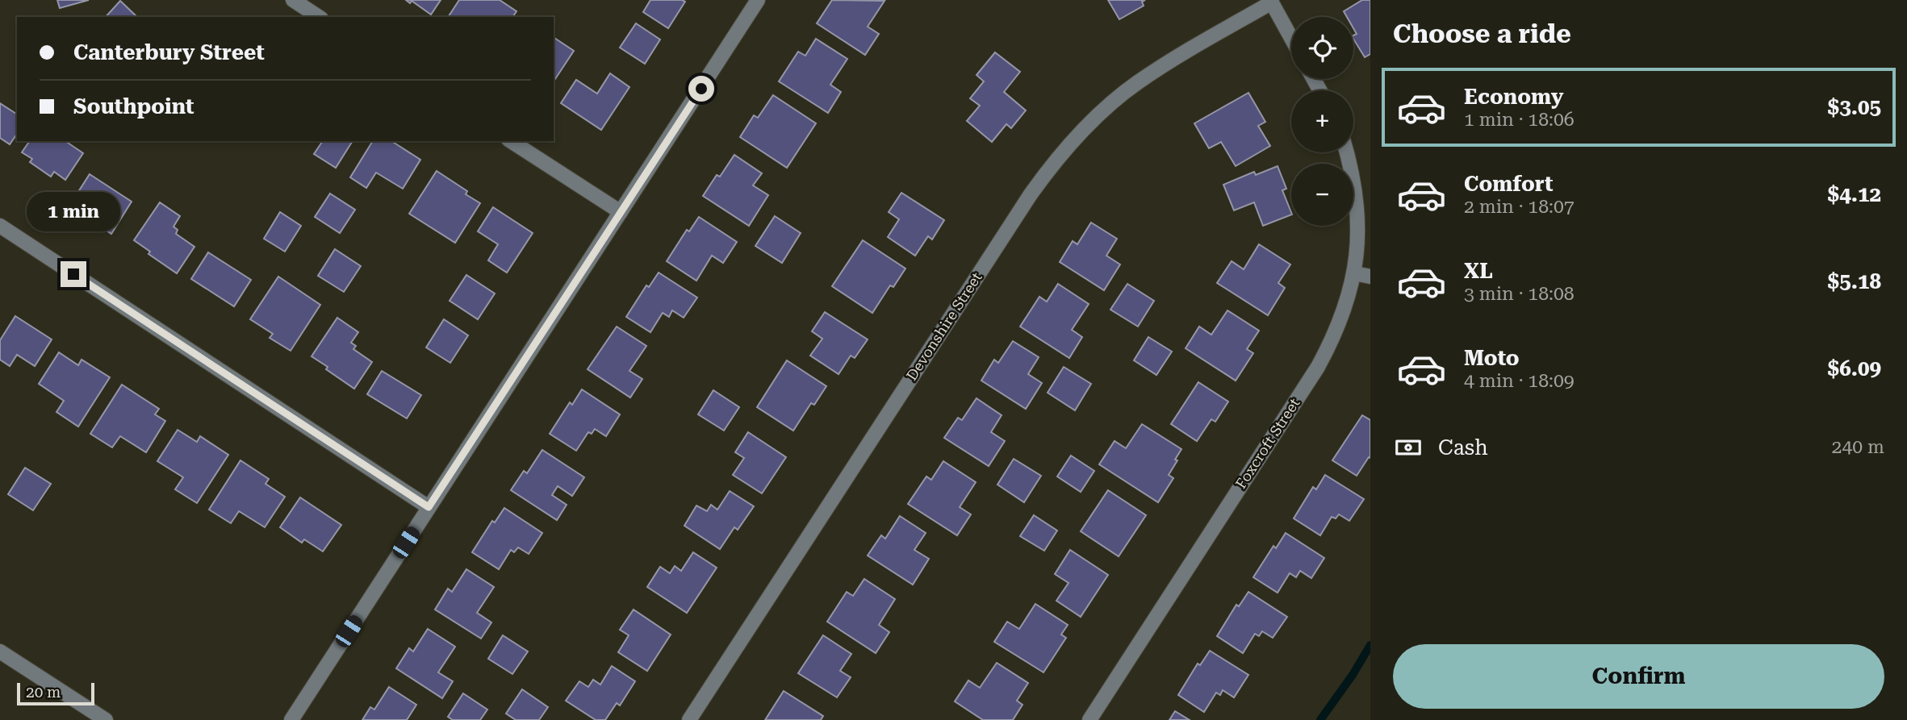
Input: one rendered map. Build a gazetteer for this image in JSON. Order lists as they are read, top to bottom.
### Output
{
  "streets": {
    "street": ["Devonshire Street", "Foxcroft Street"]
  },
  "scale_bar": "20 m",
  "page": {
    "heading": "Choose a ride",
    "map_buttons": ["+", "−"],
    "banner": ["Canterbury Street", "Southpoint"],
    "list": [
      {
        "name": "Economy",
        "note": "1 min · 18:06",
        "value": "$3.05"
      },
      {
        "name": "Comfort",
        "note": "2 min · 18:07",
        "value": "$4.12"
      },
      {
        "name": "XL",
        "note": "3 min · 18:08",
        "value": "$5.18"
      },
      {
        "name": "Moto",
        "note": "4 min · 18:09",
        "value": "$6.09"
      }
    ],
    "bubble": "1 min",
    "pay": ["Cash", "240 m"],
    "buttons": "Confirm",
    "scale": "20 m"
  }
}
